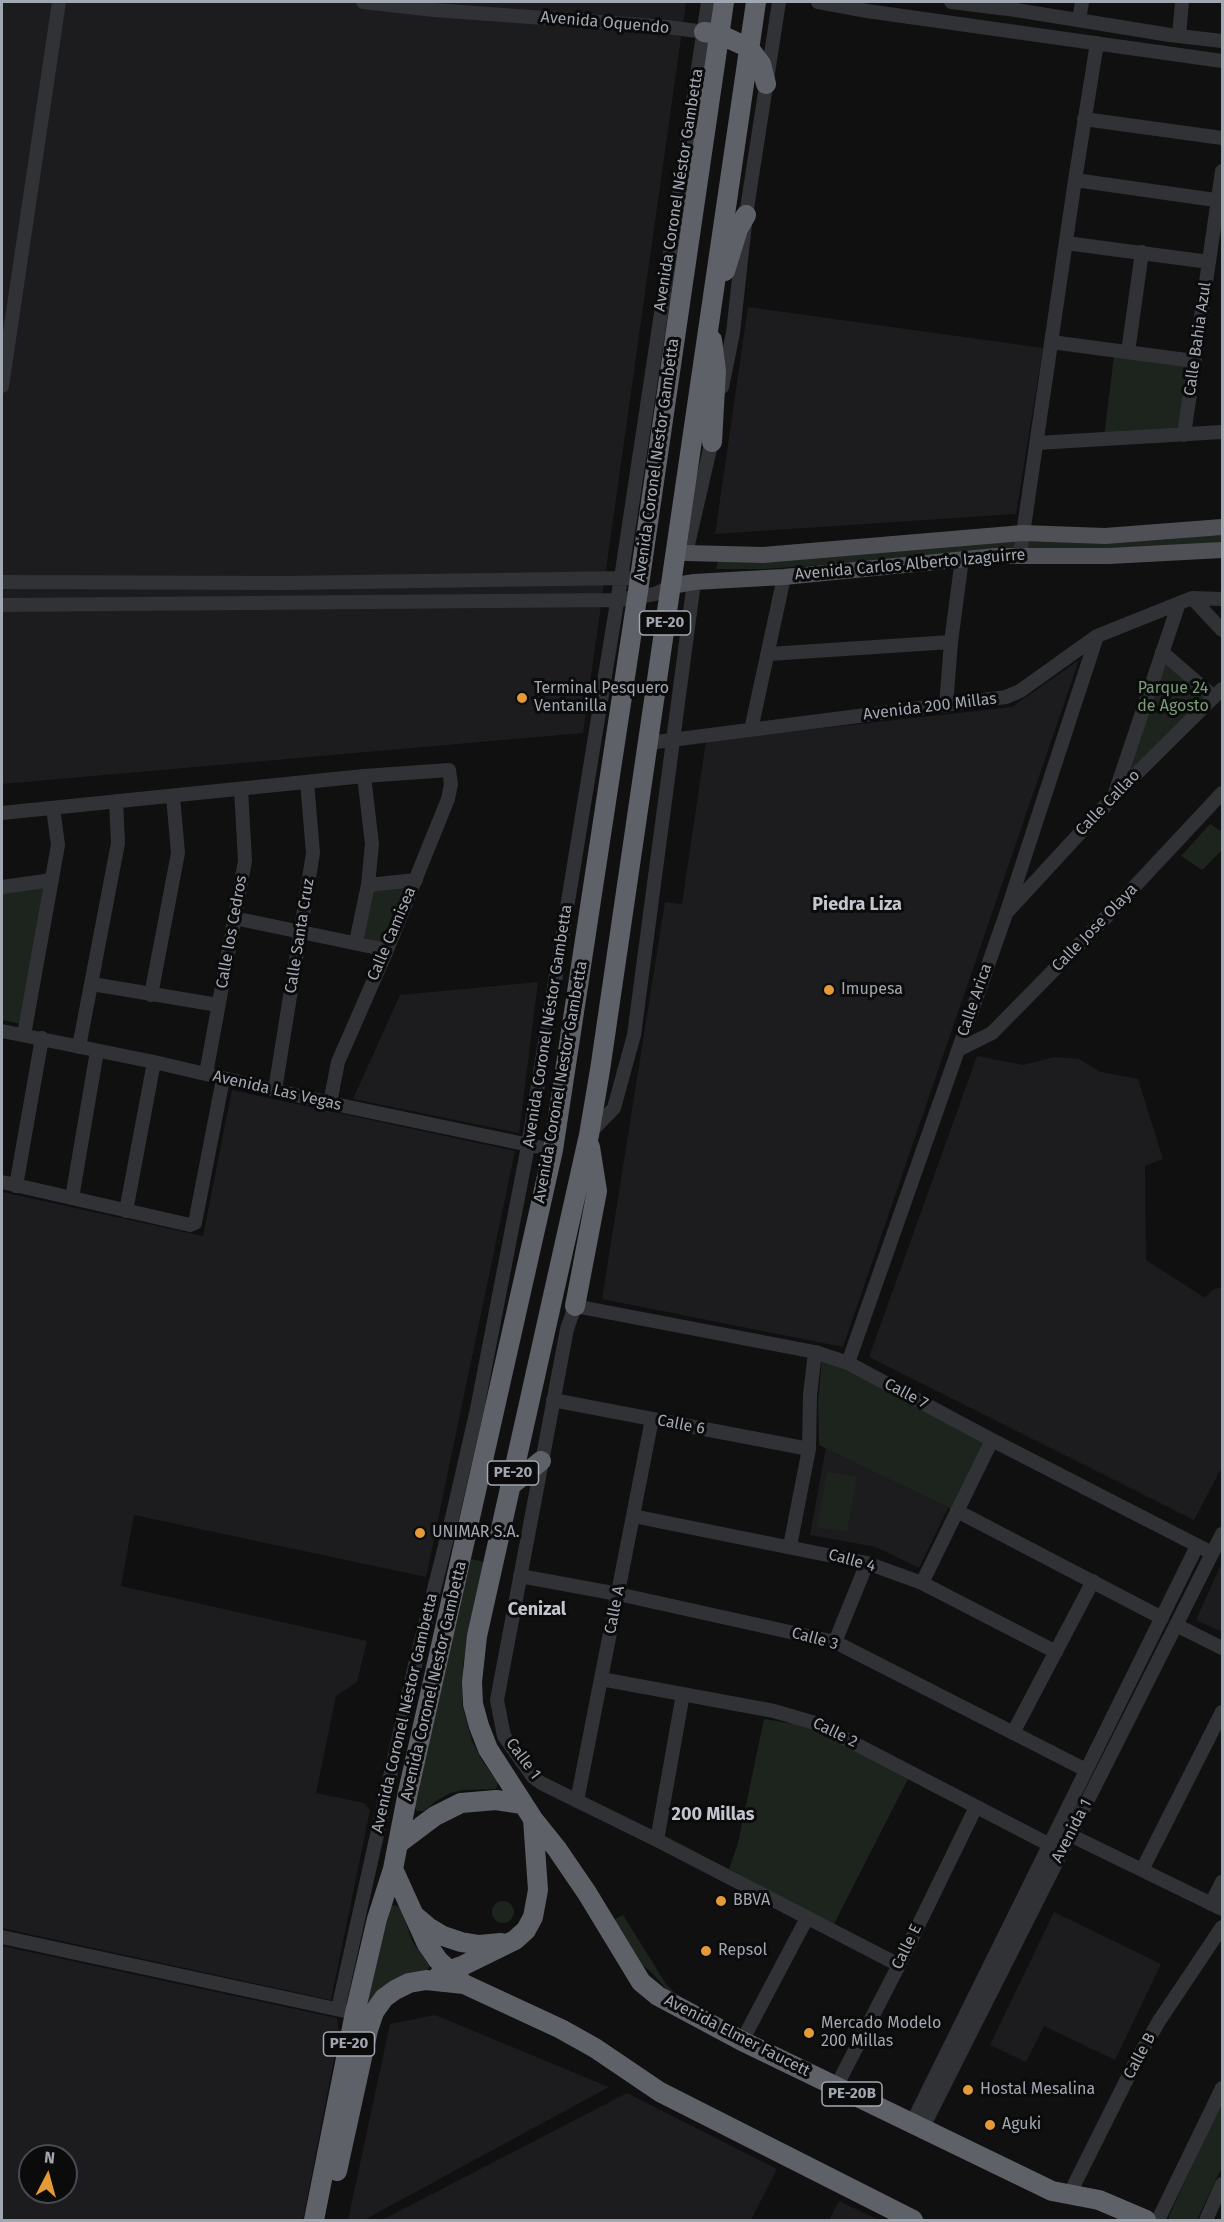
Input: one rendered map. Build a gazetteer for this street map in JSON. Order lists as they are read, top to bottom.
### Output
{
  "streets": {
    "highway": [
      "Avenida Coronel Nestor Gambetta",
      "PE-20",
      "Avenida Elmer Faucett",
      "PE-20B"
    ],
    "main road": ["Avenida Carlos Alberto Izaguirre"],
    "street": [
      "Avenida Oquendo",
      "Avenida Coronel Néstor Gambetta",
      "Calle Bahia Azul",
      "Avenida 200 Millas",
      "Calle Callao",
      "Calle Jose Olaya",
      "Calle los Cedros",
      "Calle Camisea",
      "Calle Santa Cruz",
      "Calle Arica",
      "Avenida Las Vegas",
      "Calle 7",
      "Calle 6",
      "Calle 4",
      "Calle A",
      "Calle 3",
      "Calle 2",
      "Calle 1",
      "Avenida 1",
      "Calle E",
      "Calle B"
    ]
  },
  "crossings": [
    ["Avenida Oquendo", "Avenida Coronel Nestor Gambetta"],
    ["Avenida Coronel Néstor Gambetta", "Avenida Coronel Nestor Gambetta"],
    ["Avenida Coronel Néstor Gambetta", "Avenida Las Vegas"],
    ["Avenida Coronel Nestor Gambetta", "Avenida Carlos Alberto Izaguirre"],
    ["Avenida Coronel Nestor Gambetta", "PE-20"],
    ["Avenida Coronel Nestor Gambetta", "Avenida 200 Millas"],
    ["Avenida Coronel Nestor Gambetta", "Avenida Las Vegas"],
    ["Avenida Coronel Nestor Gambetta", "Avenida Elmer Faucett"],
    ["PE-20", "Avenida Elmer Faucett"],
    ["Avenida 200 Millas", "Calle Arica"],
    ["Calle Callao", "Calle Arica"],
    ["Calle Jose Olaya", "Calle Arica"],
    ["Calle los Cedros", "Avenida Las Vegas"],
    ["Calle Camisea", "Avenida Las Vegas"],
    ["Calle Santa Cruz", "Avenida Las Vegas"],
    ["Calle Arica", "Calle 7"],
    ["Calle 7", "Calle 1"],
    ["Calle 7", "Avenida 1"],
    ["Calle 6", "Calle A"],
    ["Calle 6", "Calle 1"],
    ["Calle 4", "Calle A"],
    ["Calle A", "Calle 3"],
    ["Calle A", "Calle 2"],
    ["Calle A", "Calle 1"],
    ["Calle 3", "Calle 1"],
    ["Calle 3", "Avenida 1"],
    ["Calle 2", "Avenida 1"],
    ["Calle 2", "Calle E"],
    ["Calle 1", "Calle E"],
    ["Avenida 1", "Avenida Elmer Faucett"],
    ["Calle E", "Avenida Elmer Faucett"],
    ["Avenida Elmer Faucett", "Calle B"]
  ],
  "districts": ["Piedra Liza", "Cenizal", "200 Millas"],
  "parks": ["Parque 24 de Agosto"],
  "places": [
    "Terminal Pesquero Ventanilla",
    "Imupesa",
    "UNIMAR S.A.",
    "BBVA",
    "Repsol",
    "Mercado Modelo 200 Millas",
    "Hostal Mesalina",
    "Aguki"
  ],
  "north": "top"
}
